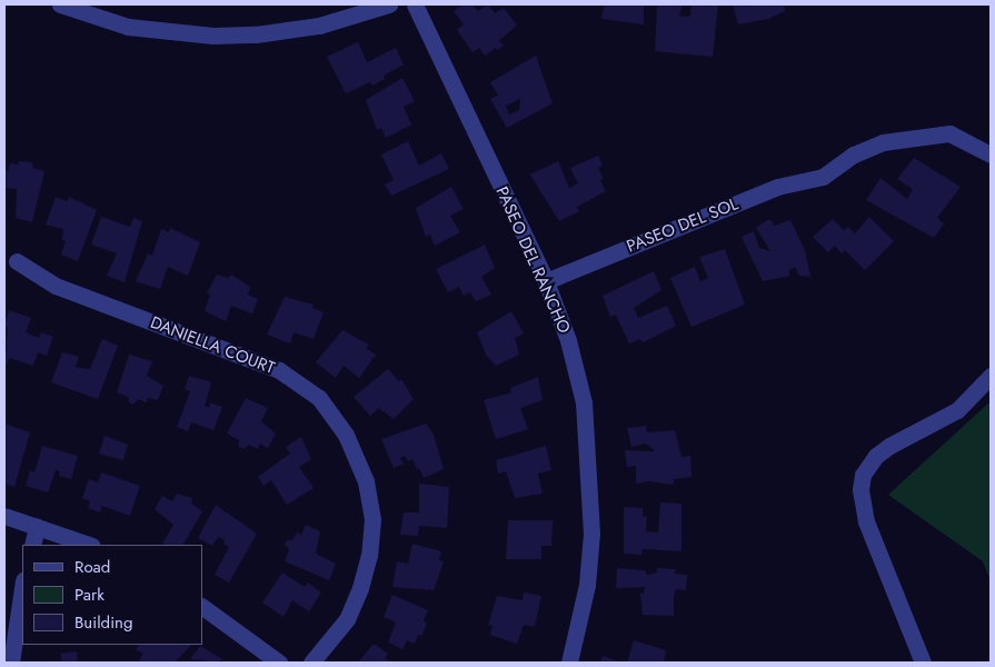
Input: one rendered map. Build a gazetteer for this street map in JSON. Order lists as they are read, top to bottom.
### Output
{
  "streets": {
    "street": ["PASEO DEL SOL", "PASEO DEL RANCHO", "DANIELLA COURT"]
  },
  "crossings": [
    ["PASEO DEL SOL", "PASEO DEL RANCHO"]
  ],
  "legend": ["Road", "Park", "Building"]
}
